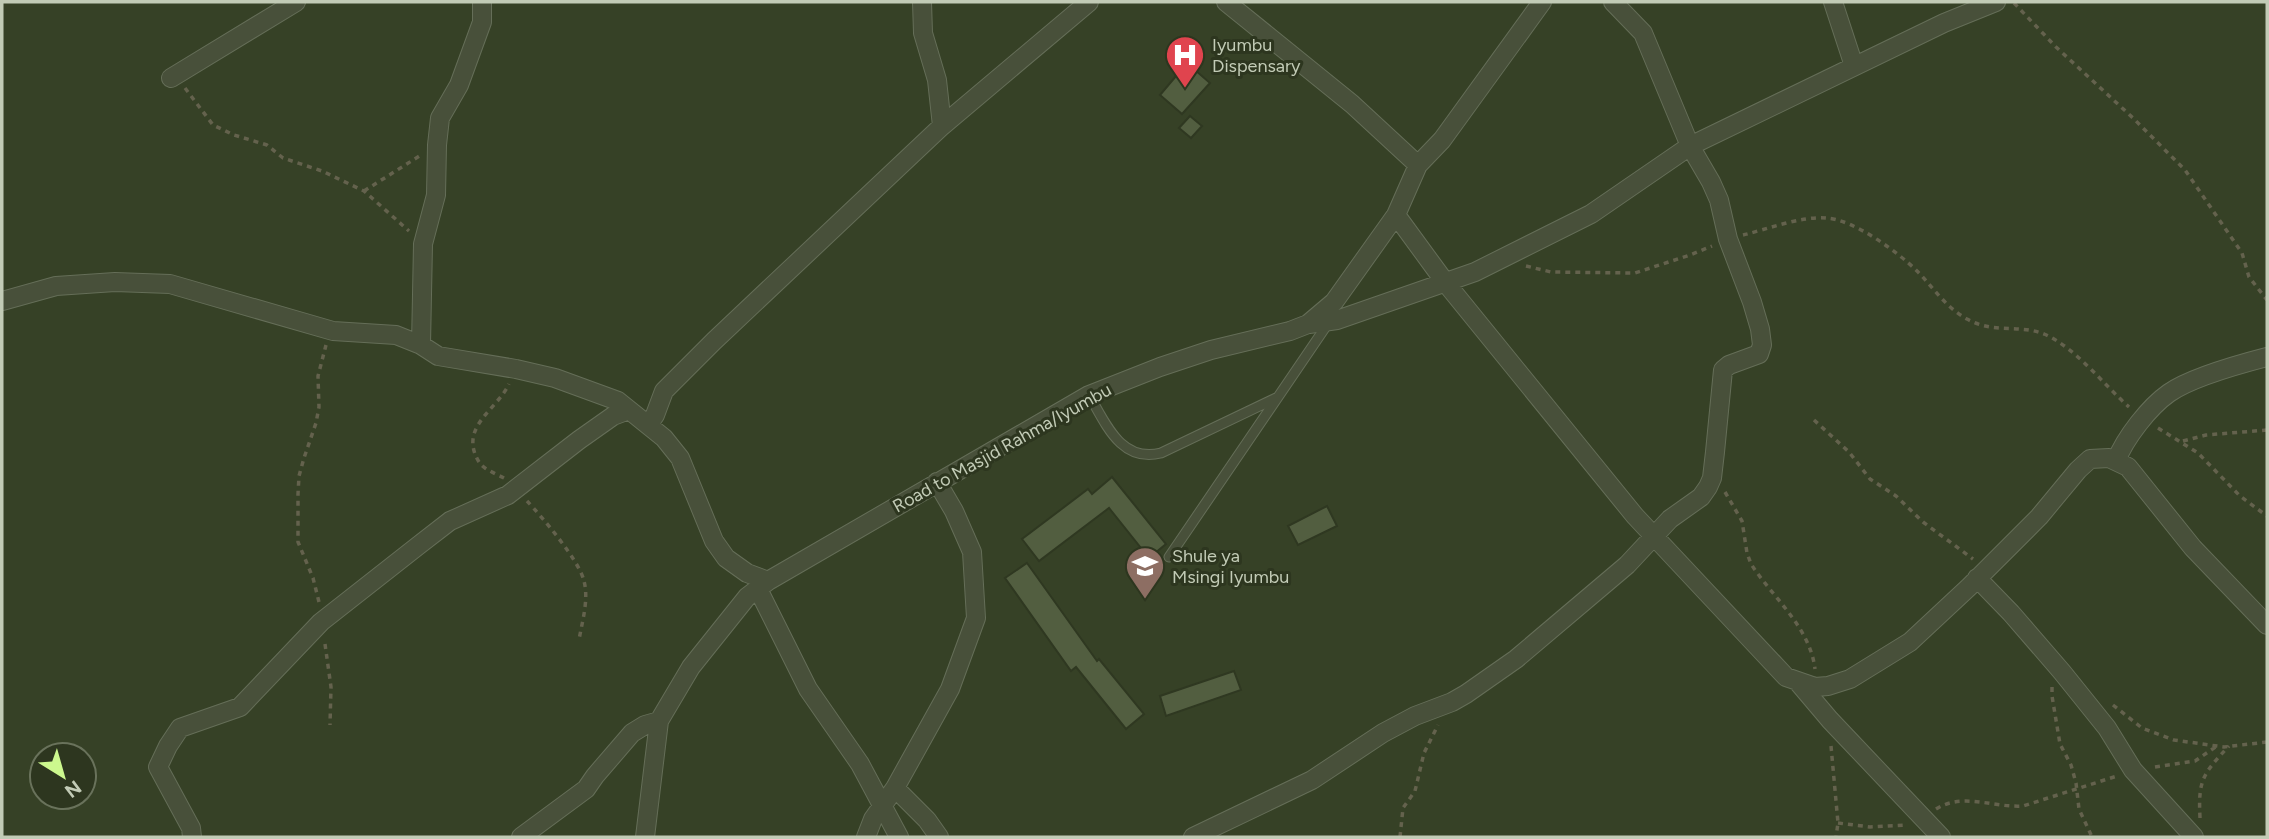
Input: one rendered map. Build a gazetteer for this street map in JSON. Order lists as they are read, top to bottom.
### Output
{
  "streets": {
    "street": ["Road to Masjid Rahma/Iyumbu"]
  },
  "places": {
    "hospital": ["Iyumbu Dispensary"],
    "school or university": ["Shule ya Msingi Iyumbu"]
  },
  "north": "bottom right"
}
